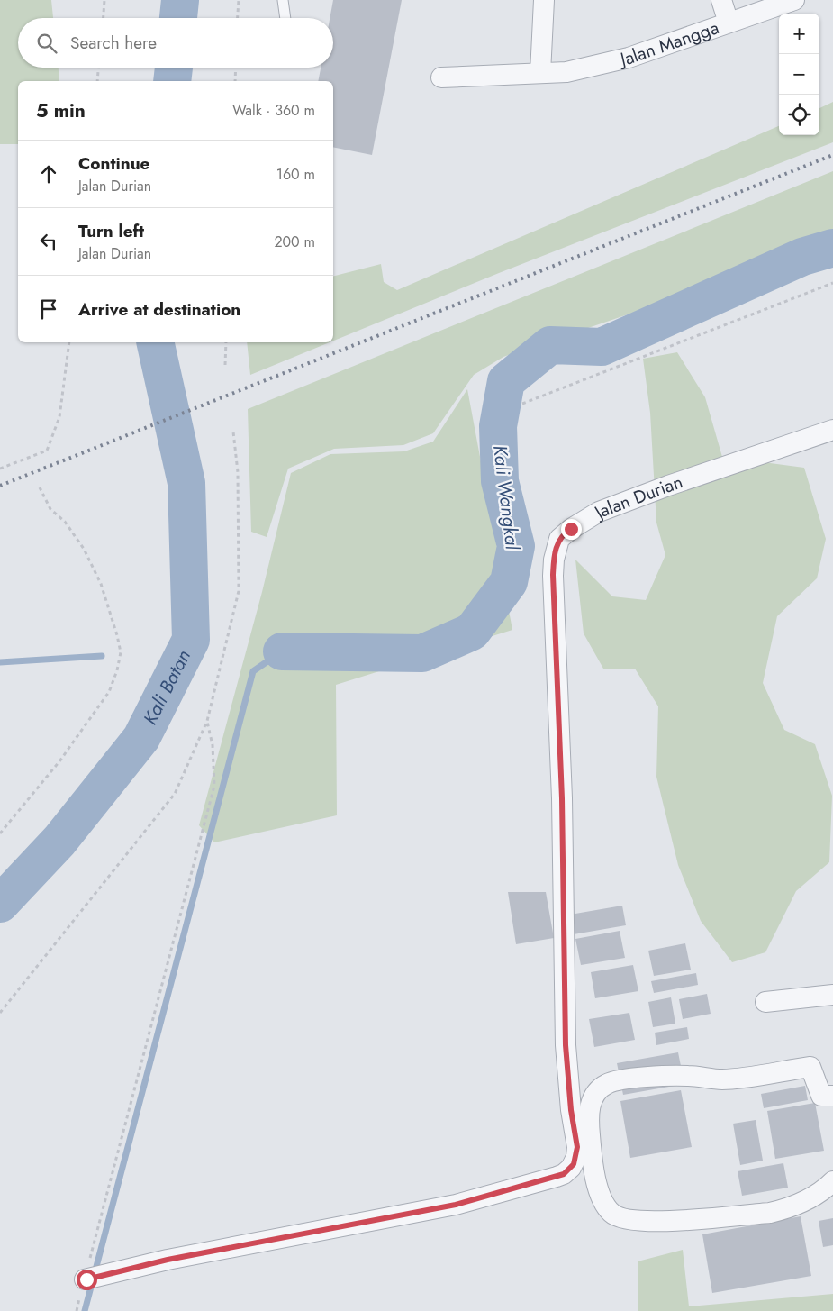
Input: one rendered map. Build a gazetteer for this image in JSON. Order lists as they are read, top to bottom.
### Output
{
  "streets": {
    "street": ["Jalan Mangga", "Jalan Durian"]
  },
  "water": ["Kali Wangkal", "Kali Batan"],
  "page": {
    "map_buttons": ["+", "−"],
    "search": "Search here",
    "heading": ["5 min", "Walk · 360 m"],
    "list": [
      ["Continue", "Jalan Durian", "160 m"],
      ["Turn left", "Jalan Durian", "200 m"],
      "Arrive at destination"
    ]
  }
}
